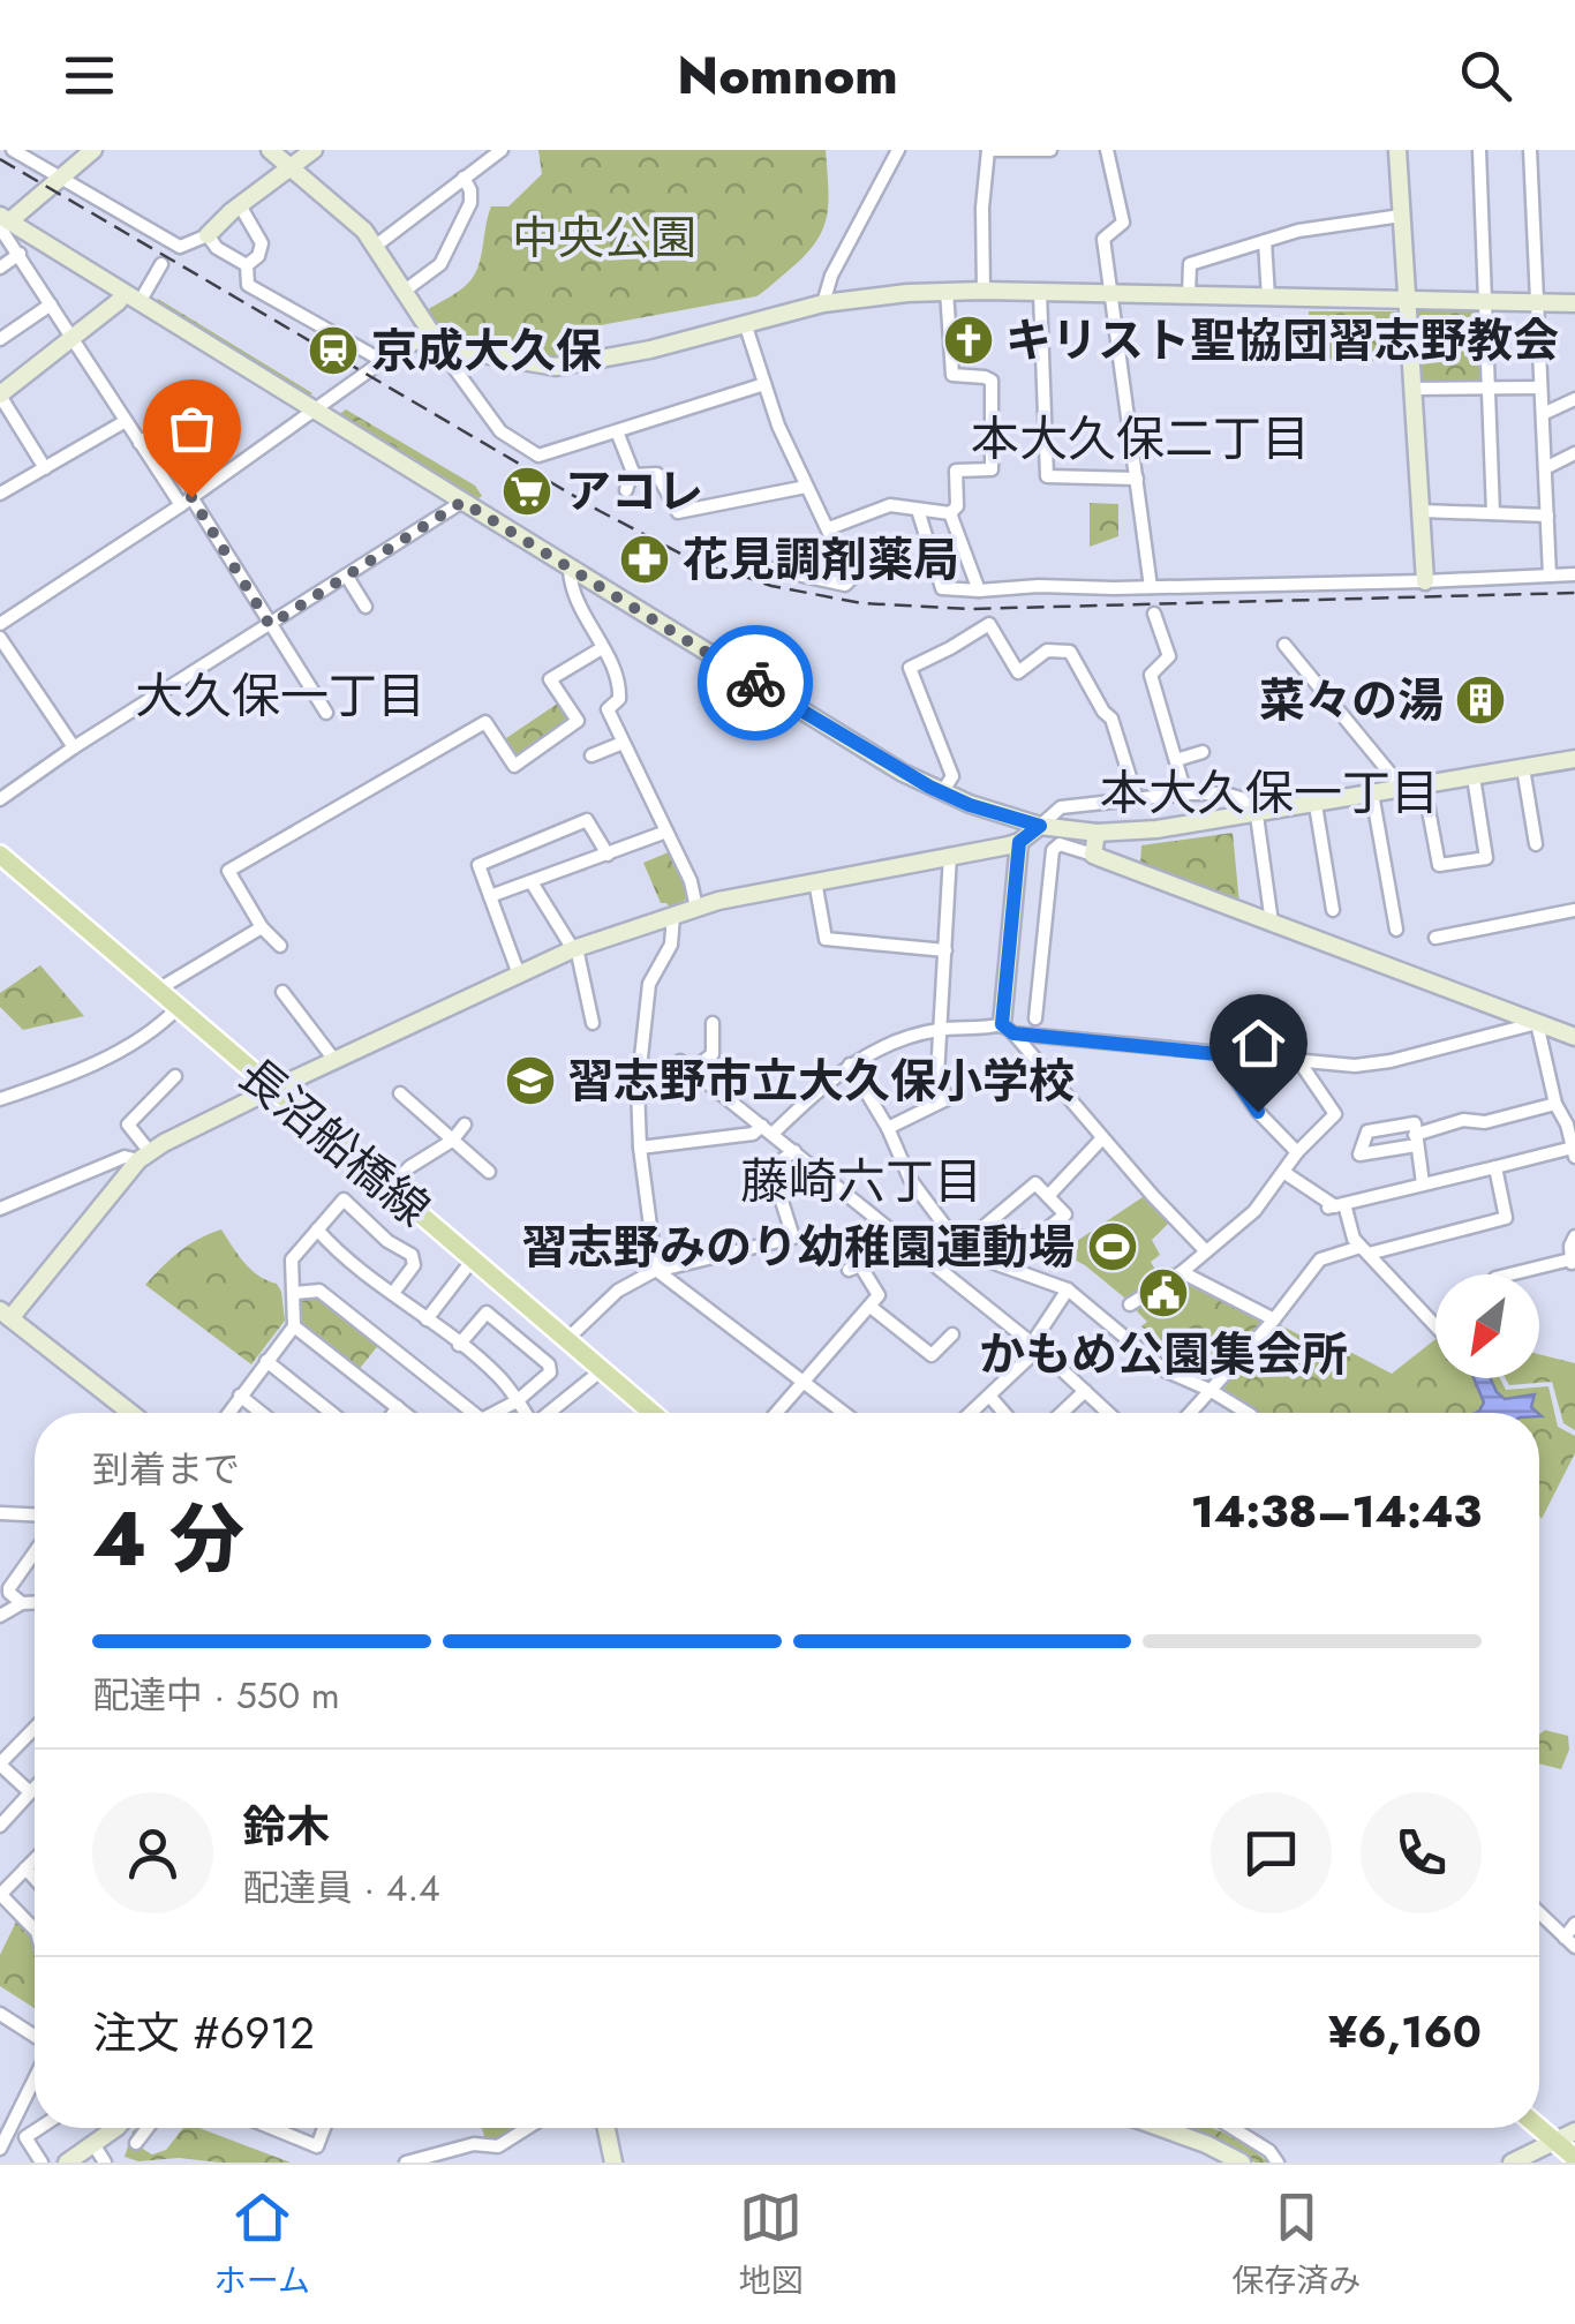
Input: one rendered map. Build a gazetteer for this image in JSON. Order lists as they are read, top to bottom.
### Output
{
  "streets": {
    "main road": ["長沼船橋線"]
  },
  "districts": [
    "本大久保二丁目",
    "大久保一丁目",
    "本大久保一丁目",
    "藤崎六丁目"
  ],
  "parks": ["中央公園"],
  "places": {
    "church": ["キリスト聖協団習志野教会"],
    "station": ["京成大久保"],
    "supermarket": ["アコレ"],
    "pharmacy": ["花見調剤薬局"],
    "building": ["菜々の湯"],
    "school or university": ["習志野市立大久保小学校"],
    "sports": ["習志野みのり幼稚園運動場"],
    "public building": ["かもめ公園集会所"]
  },
  "north": "bottom left",
  "page": {
    "header": "Nomnom",
    "heading": ["4 分", "到着まで", "14:38–14:43"],
    "panel": [
      "鈴木",
      "配達員 · 4.4",
      "注文 #6912",
      "¥6,160"
    ],
    "bar": "配達中 · 550 m",
    "tabs": ["ホーム", "地図", "保存済み"]
  }
}
